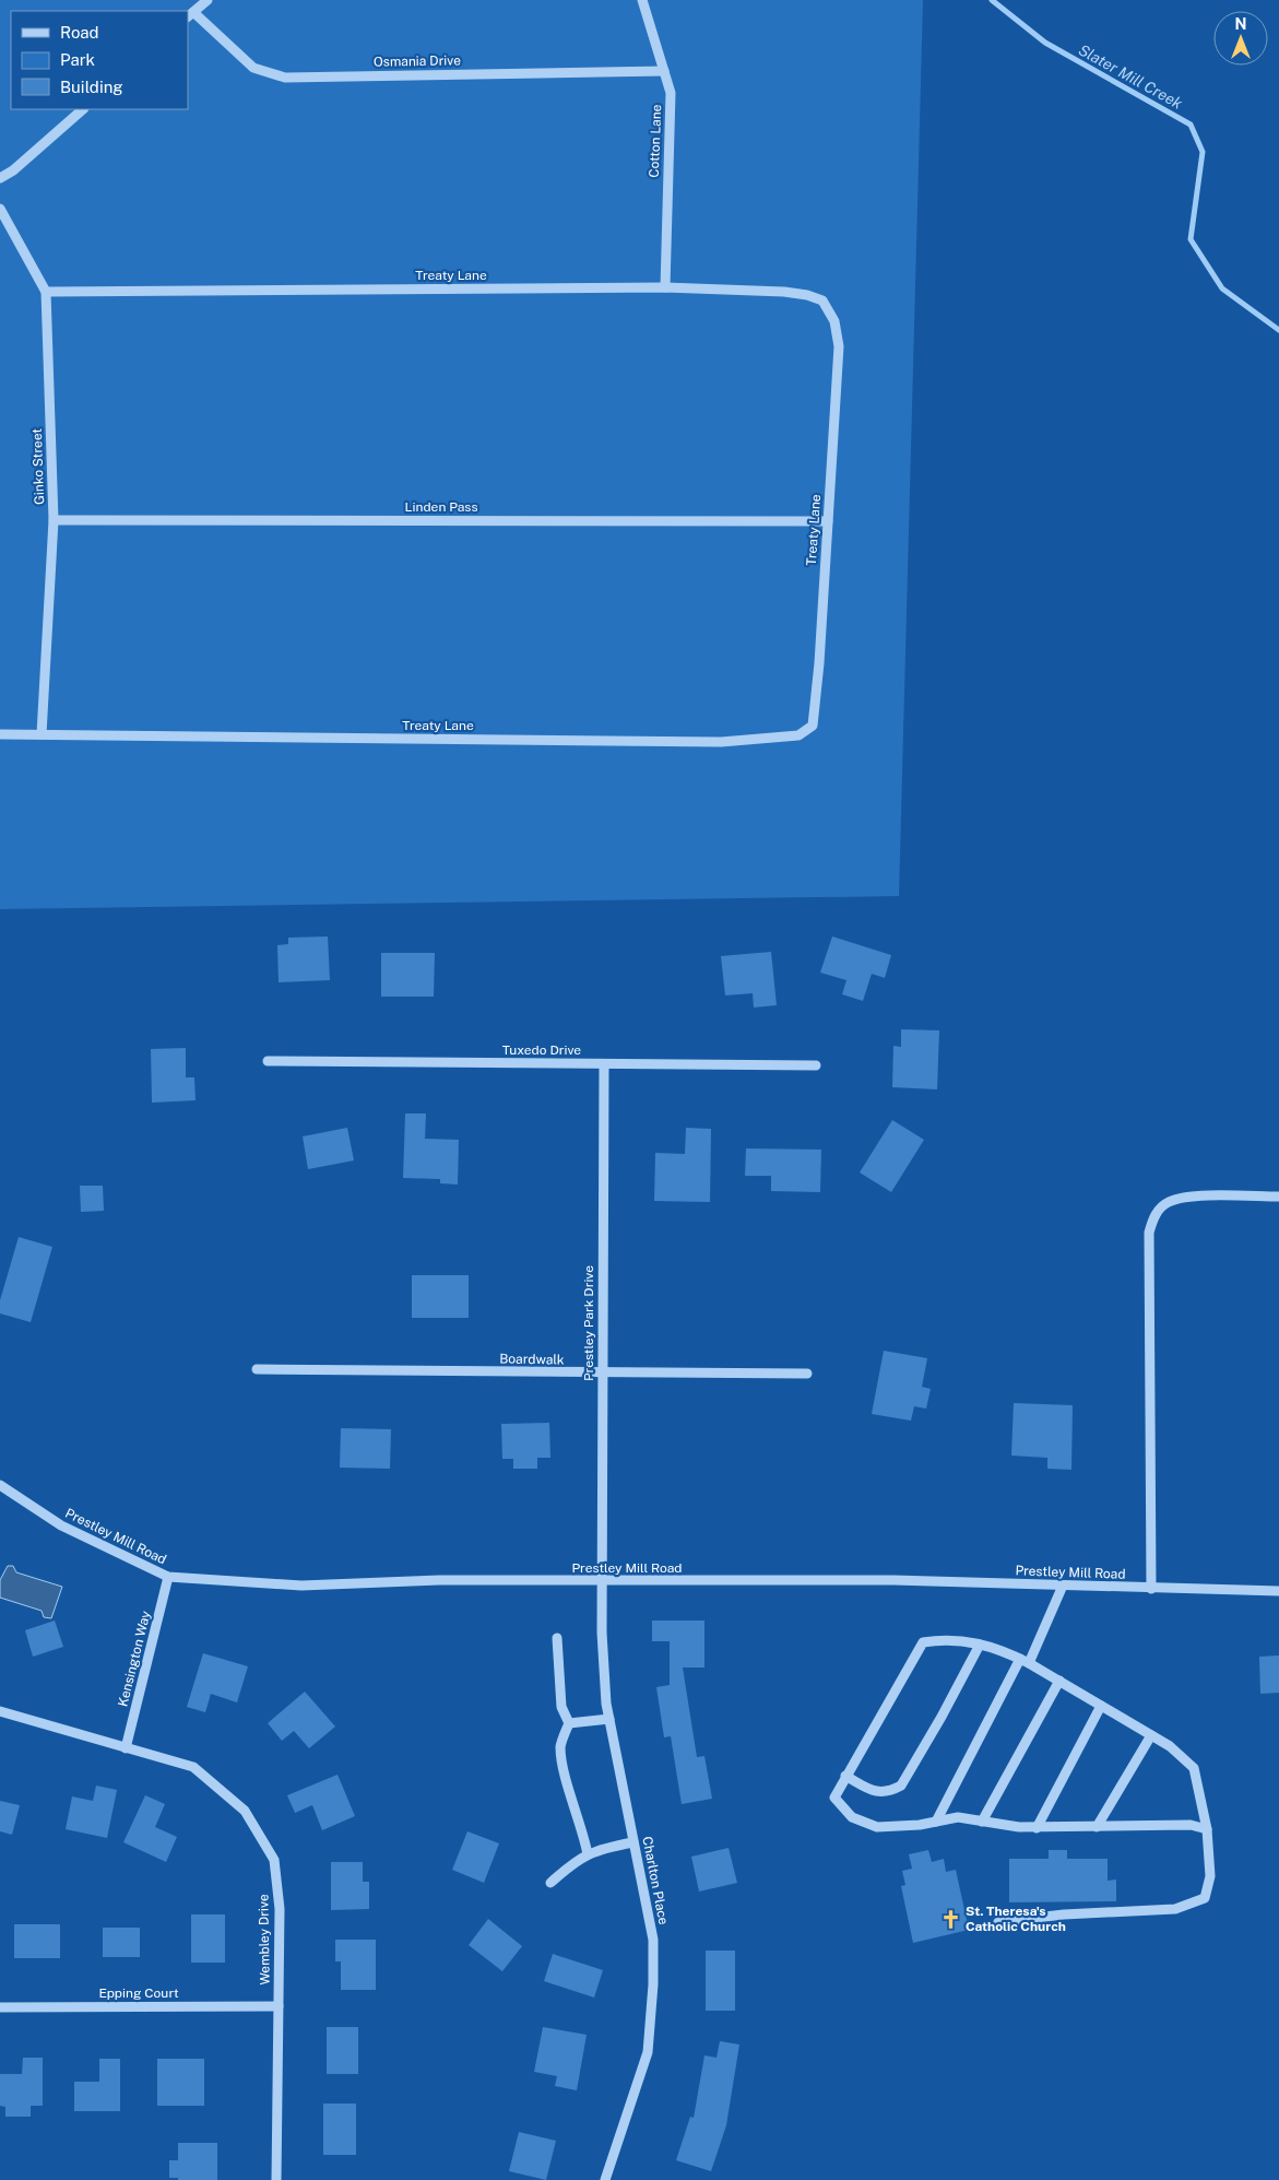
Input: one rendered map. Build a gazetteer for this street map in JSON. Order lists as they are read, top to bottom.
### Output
{
  "streets": {
    "street": [
      "Osmania Drive",
      "Cotton Lane",
      "Treaty Lane",
      "Ginko Street",
      "Linden Pass",
      "Tuxedo Drive",
      "Prestley Park Drive",
      "Boardwalk",
      "Prestley Mill Road",
      "Kensington Way",
      "Charlton Place",
      "Wembley Drive",
      "Epping Court"
    ]
  },
  "crossings": [
    ["Osmania Drive", "Cotton Lane"],
    ["Cotton Lane", "Treaty Lane"],
    ["Treaty Lane", "Ginko Street"],
    ["Treaty Lane", "Linden Pass"],
    ["Ginko Street", "Linden Pass"],
    ["Tuxedo Drive", "Prestley Park Drive"],
    ["Prestley Park Drive", "Boardwalk"],
    ["Prestley Park Drive", "Prestley Mill Road"],
    ["Prestley Park Drive", "Charlton Place"],
    ["Prestley Mill Road", "Kensington Way"],
    ["Prestley Mill Road", "Charlton Place"],
    ["Kensington Way", "Wembley Drive"],
    ["Wembley Drive", "Epping Court"]
  ],
  "water": ["Slater Mill Creek"],
  "places": {
    "church": ["St. Theresa's Catholic Church"]
  },
  "legend": ["Road", "Park", "Building"],
  "north": "top"
}
